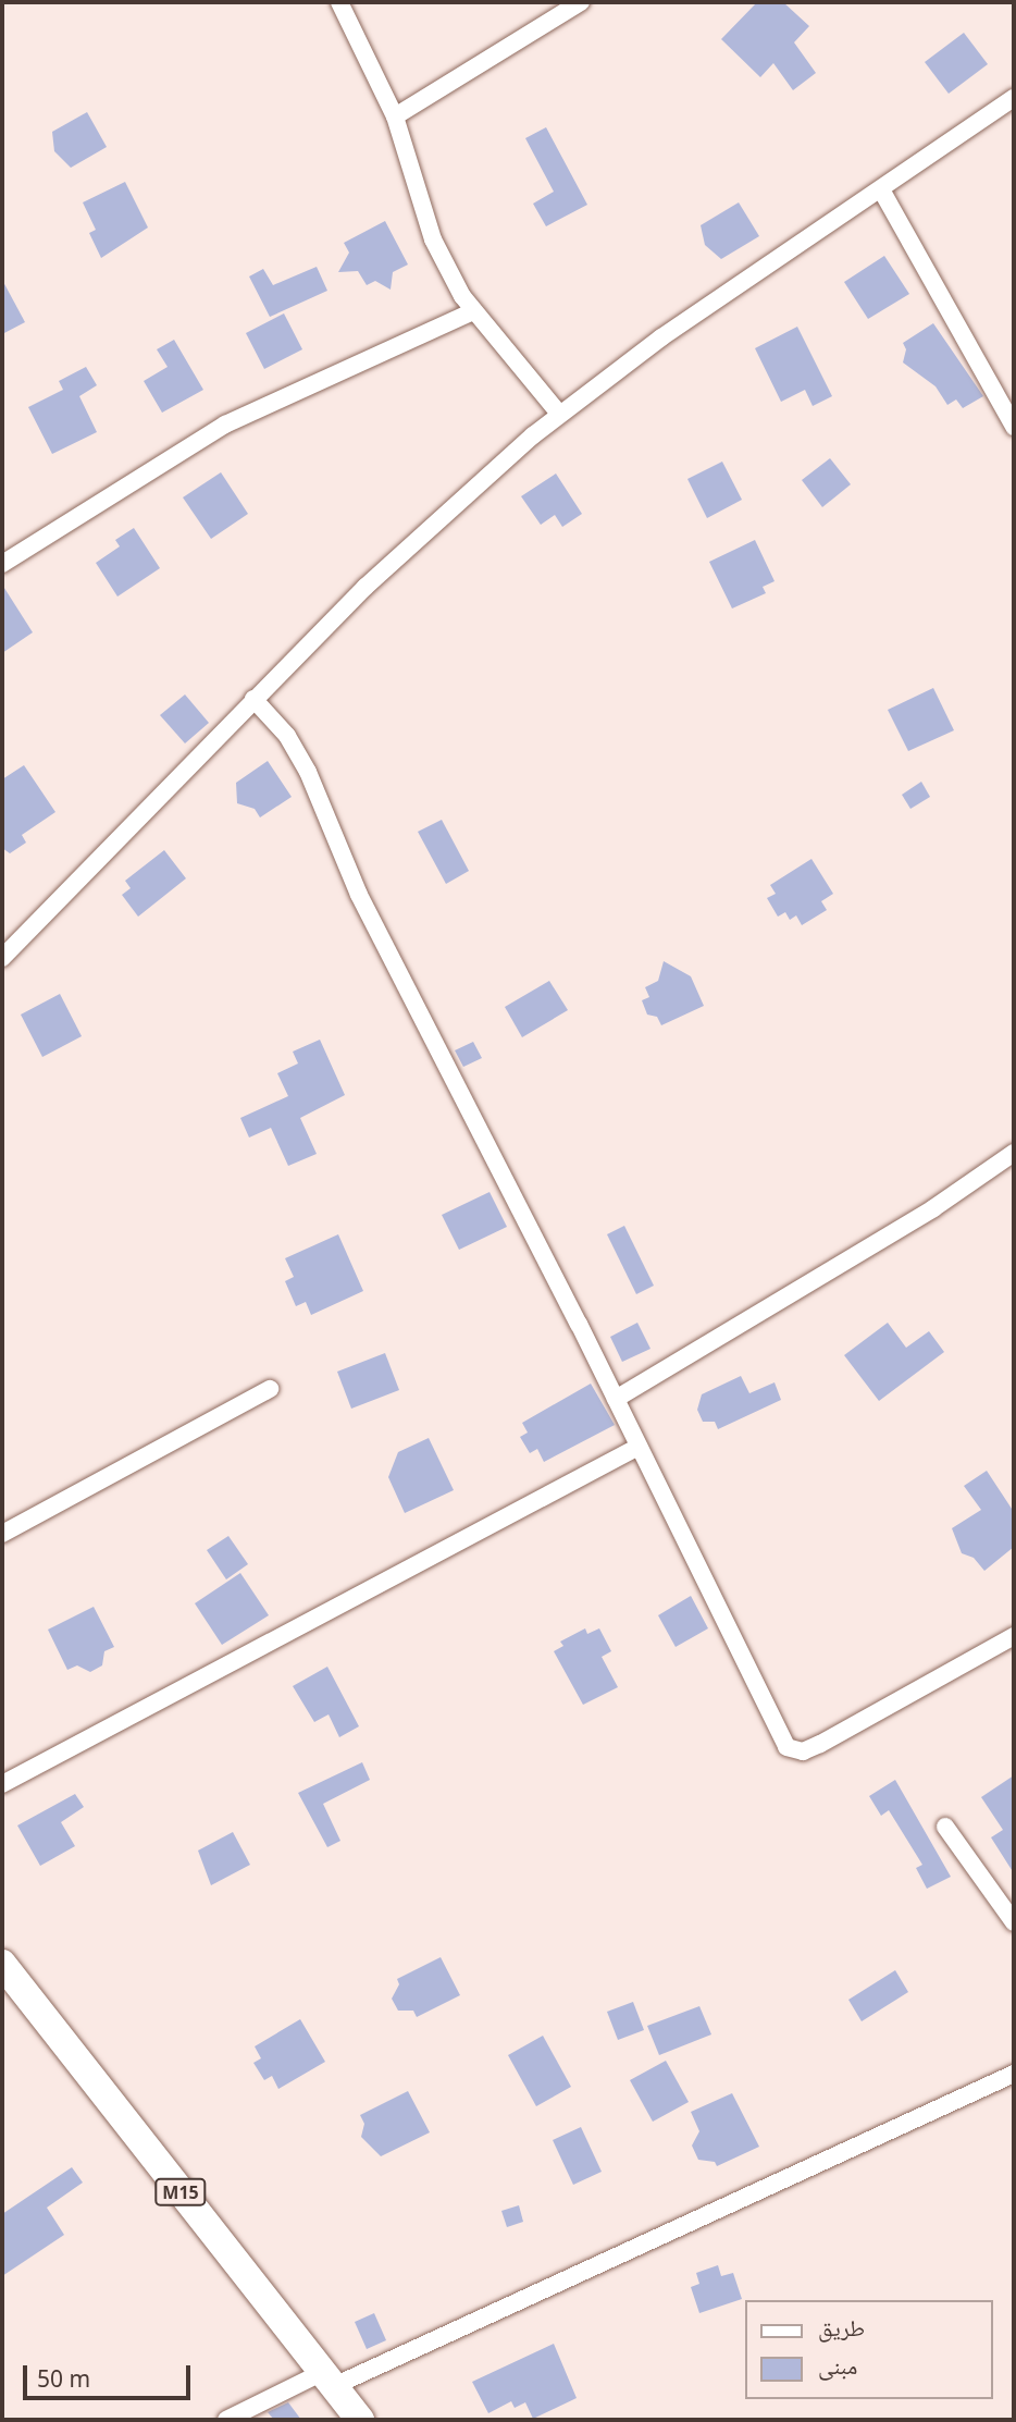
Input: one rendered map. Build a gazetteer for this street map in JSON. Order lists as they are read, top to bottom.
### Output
{
  "streets": {
    "highway": ["M15"]
  },
  "legend": ["طريق", "مبنى"],
  "scale_bar": "50 m"
}
